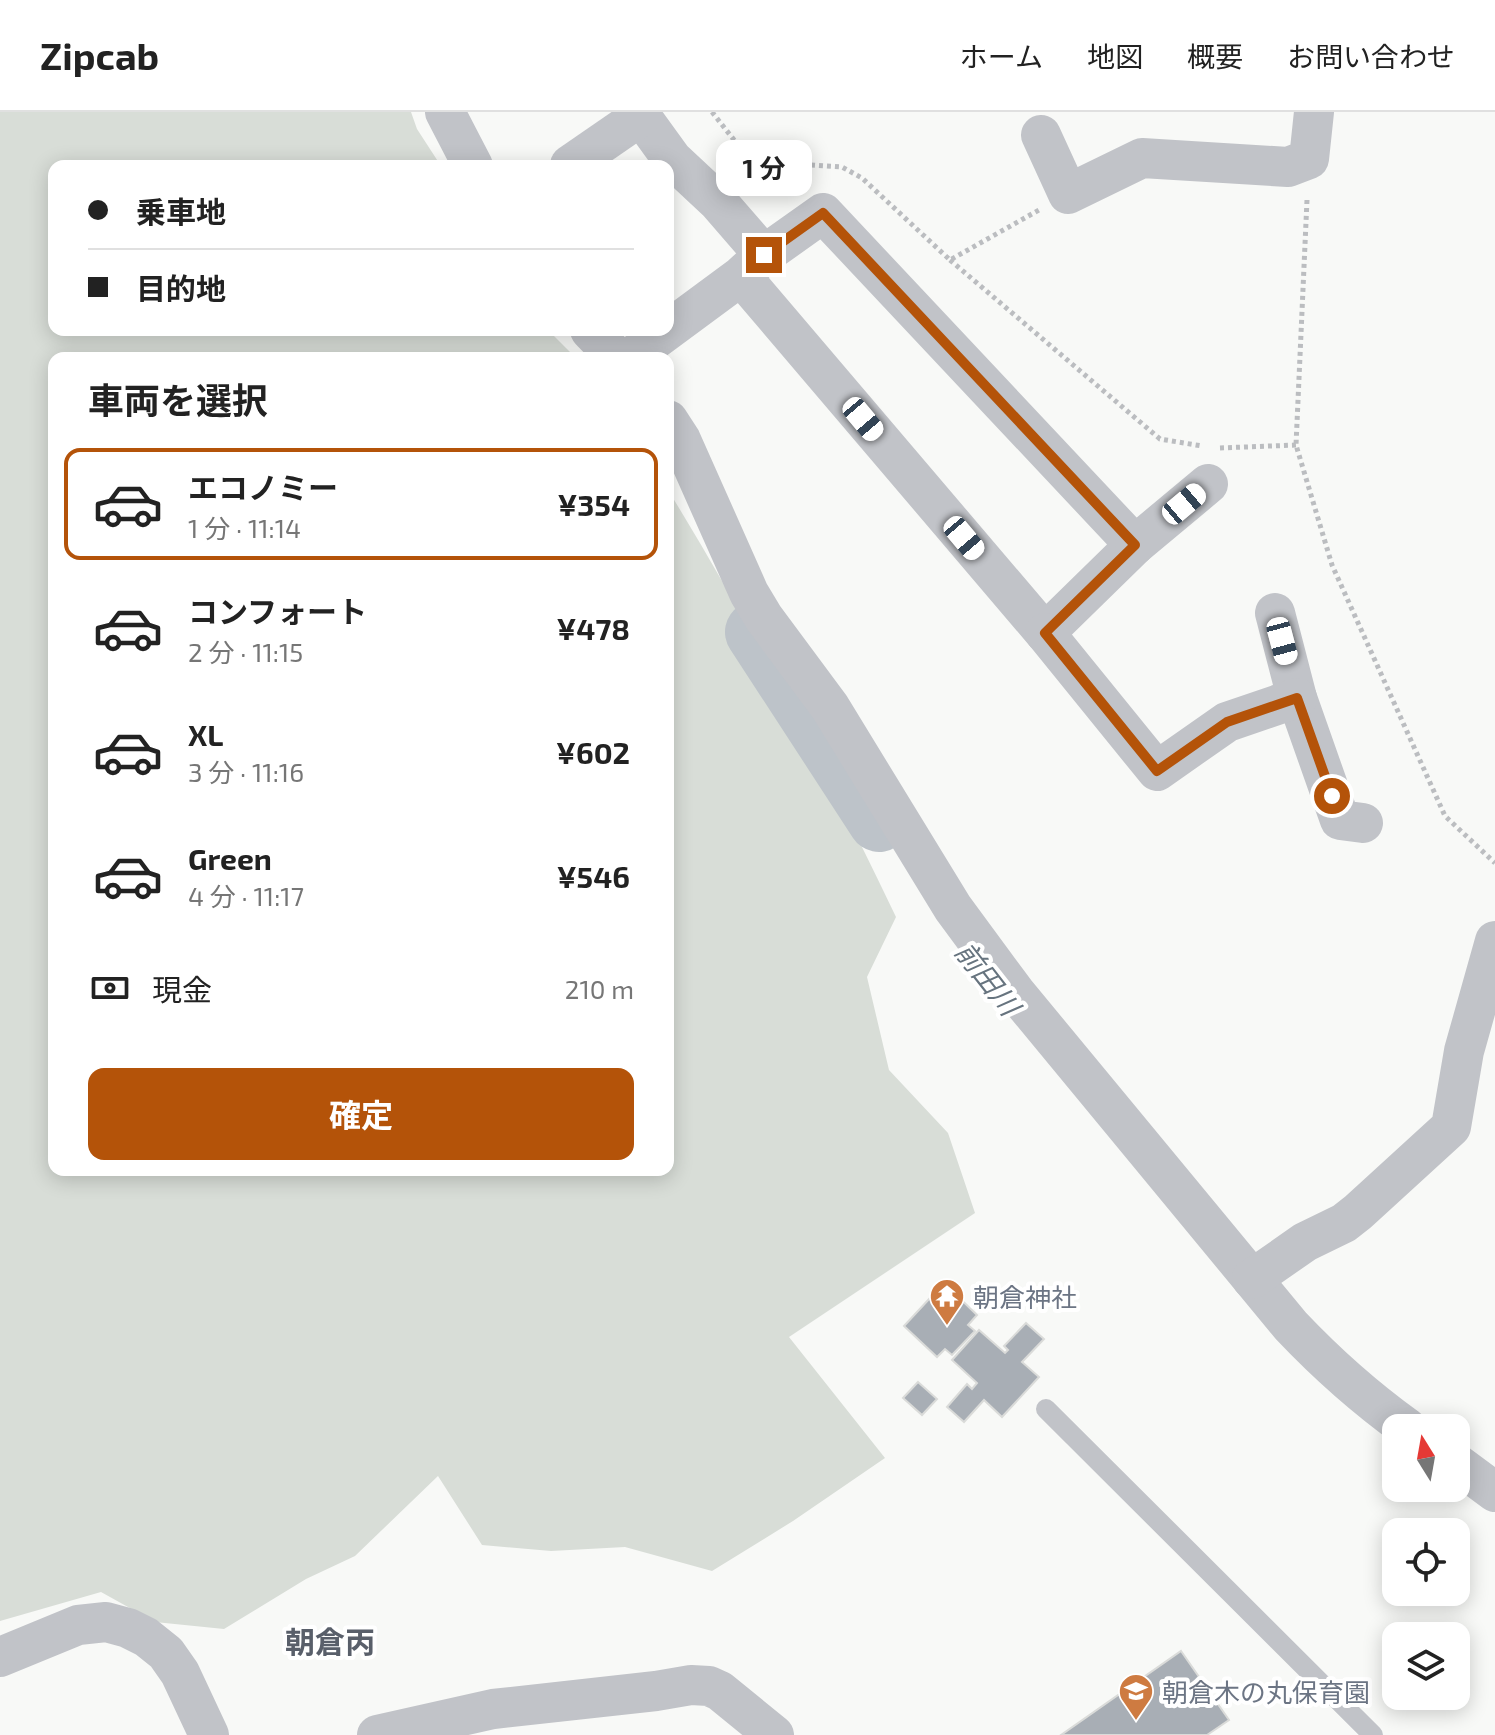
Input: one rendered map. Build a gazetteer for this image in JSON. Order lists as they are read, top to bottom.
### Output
{
  "districts": ["朝倉丙"],
  "water": ["前田川"],
  "places": {
    "temple": ["朝倉神社"],
    "school or university": ["朝倉木の丸保育園"]
  },
  "north": "top",
  "page": {
    "header": "Zipcab",
    "nav": [
      "ホーム",
      "地図",
      "概要",
      "お問い合わせ"
    ],
    "bubble": "1 分",
    "banner": ["乗車地", "目的地"],
    "heading": "車両を選択",
    "list": [
      {
        "name": "エコノミー",
        "note": "1 分 · 11:14",
        "value": "¥354"
      },
      {
        "name": "コンフォート",
        "note": "2 分 · 11:15",
        "value": "¥478"
      },
      {
        "name": "XL",
        "note": "3 分 · 11:16",
        "value": "¥602"
      },
      {
        "name": "Green",
        "note": "4 分 · 11:17",
        "value": "¥546"
      }
    ],
    "pay": ["現金", "210 m"],
    "buttons": "確定"
  }
}
